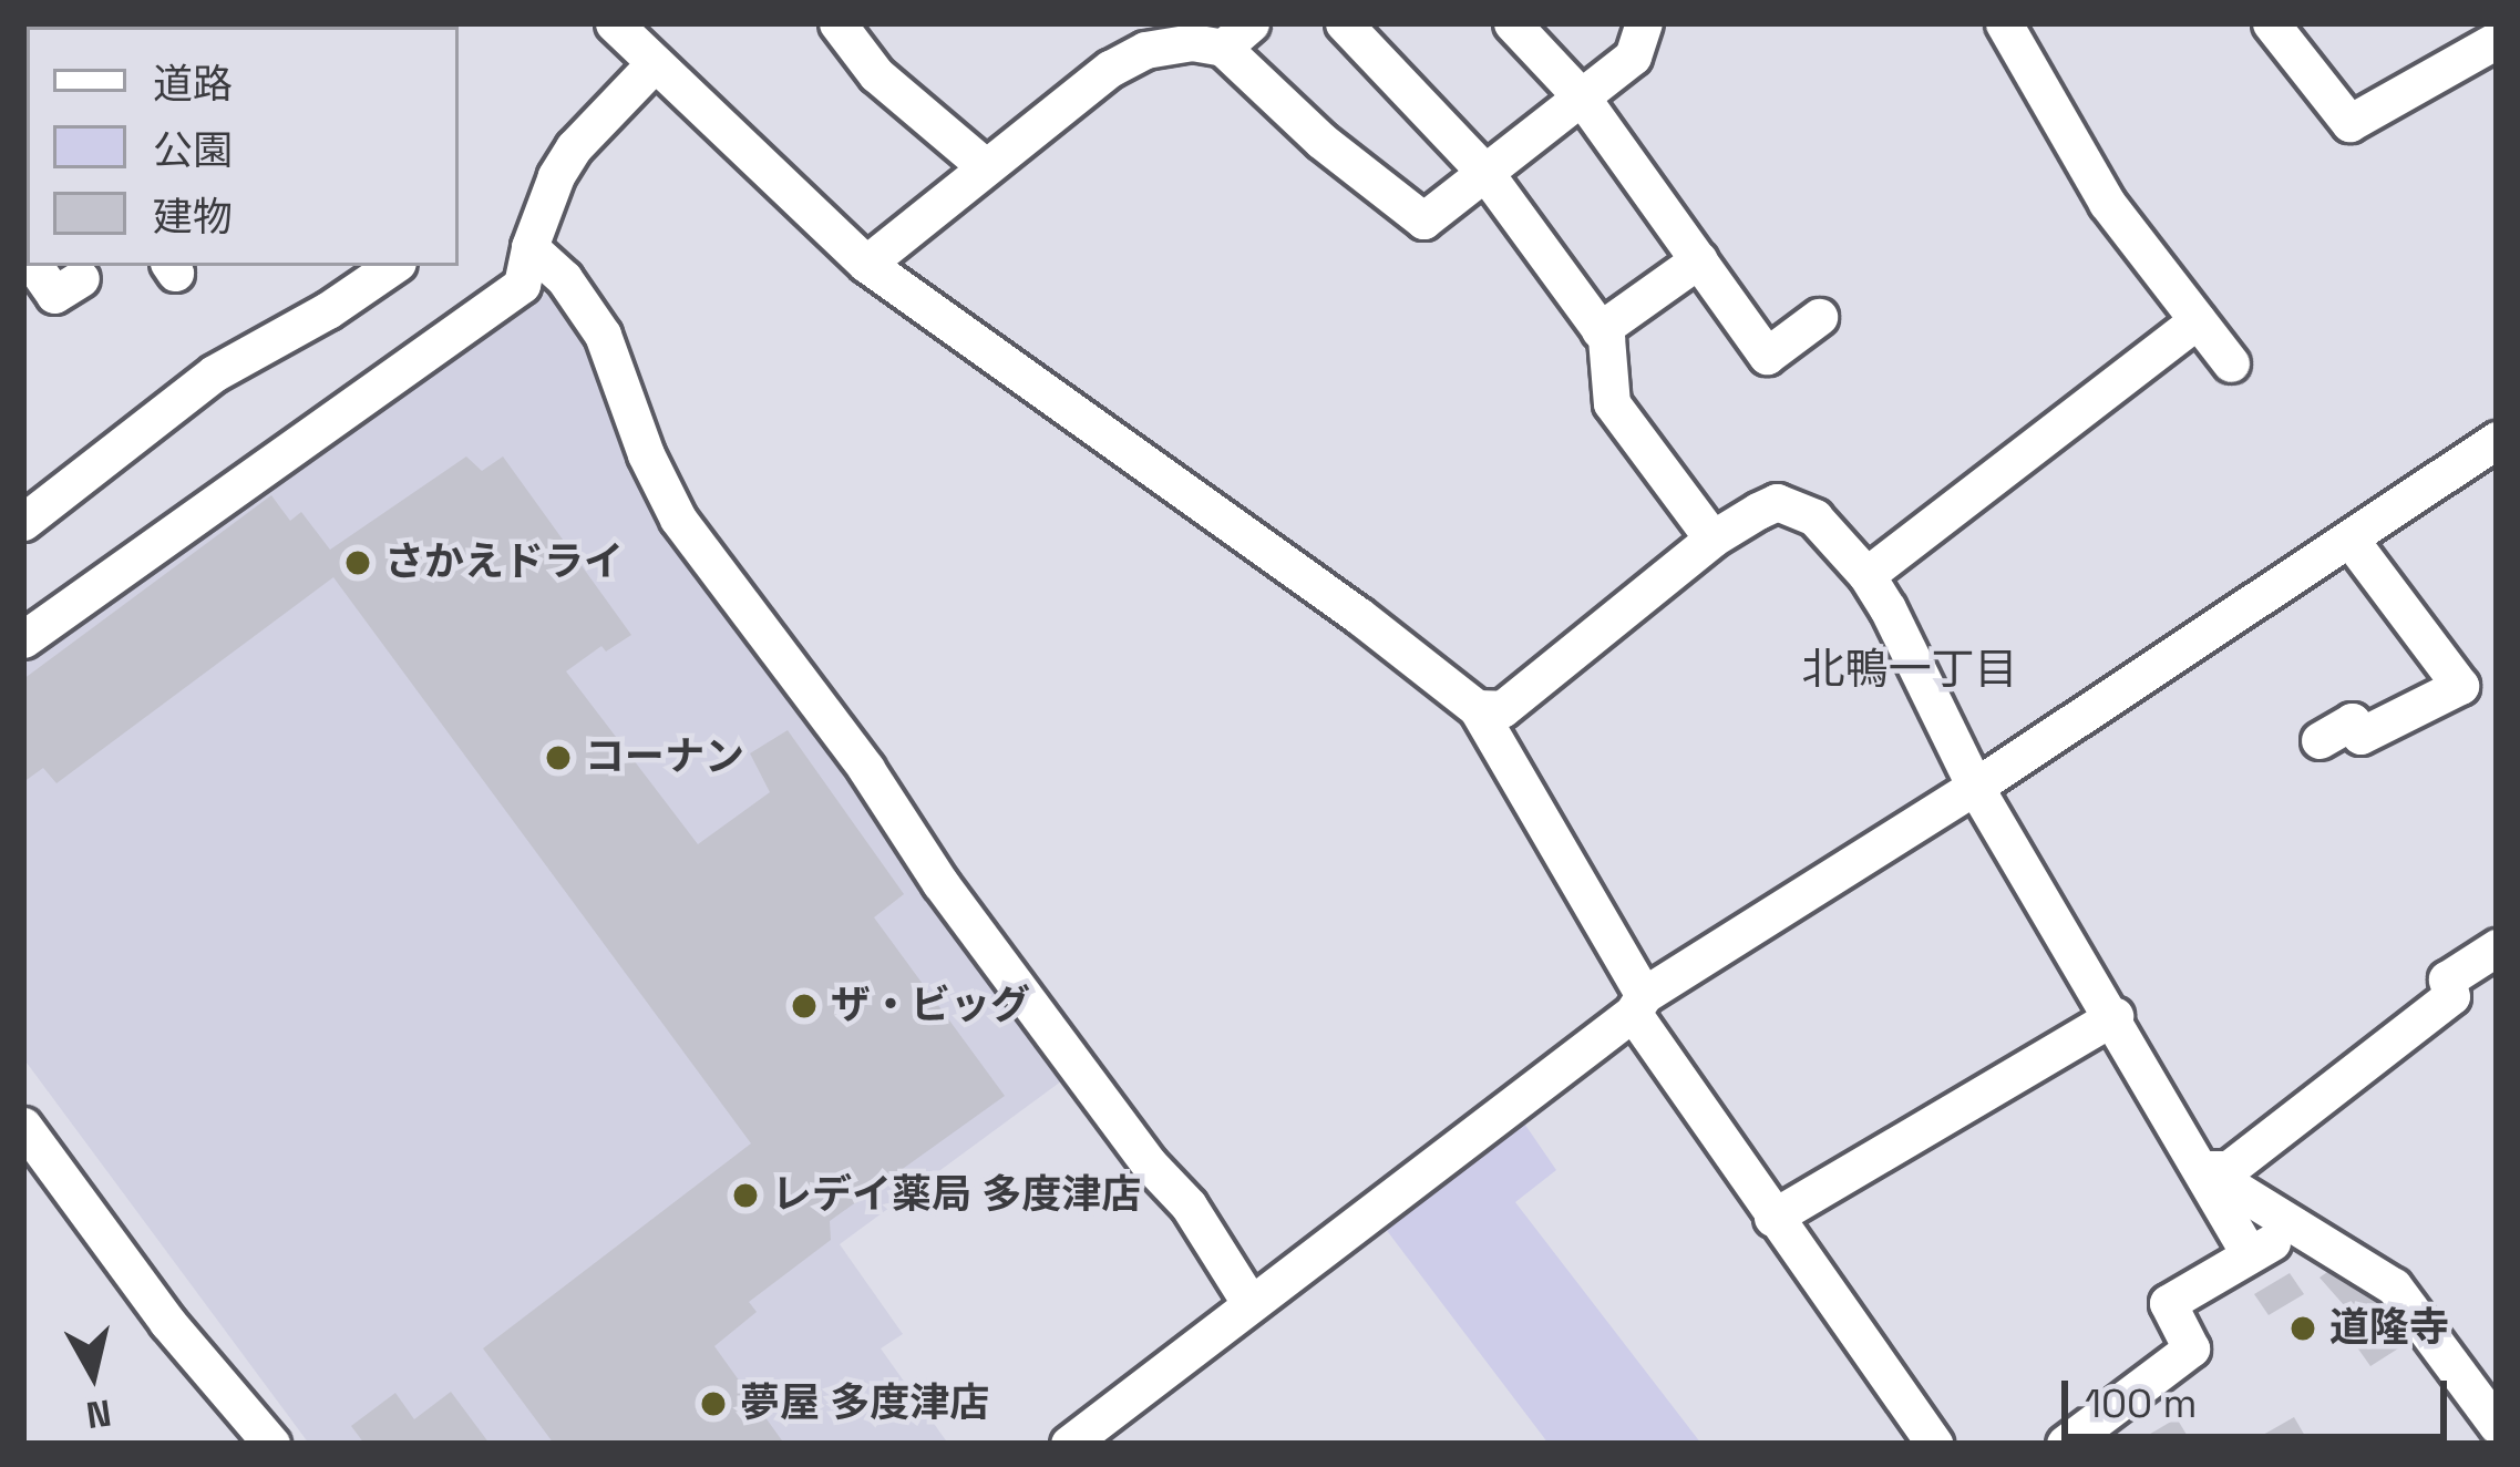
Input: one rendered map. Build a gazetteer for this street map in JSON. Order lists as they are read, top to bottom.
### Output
{
  "districts": ["北鴨一丁目"],
  "places": [
    "さかえドライ",
    "コーナン",
    "ザ・ビッグ",
    "レデイ薬局 多度津店",
    "道隆寺",
    "夢屋 多度津店"
  ],
  "legend": ["道路", "公園", "建物"],
  "scale_bar": "100 m",
  "north": "bottom"
}
